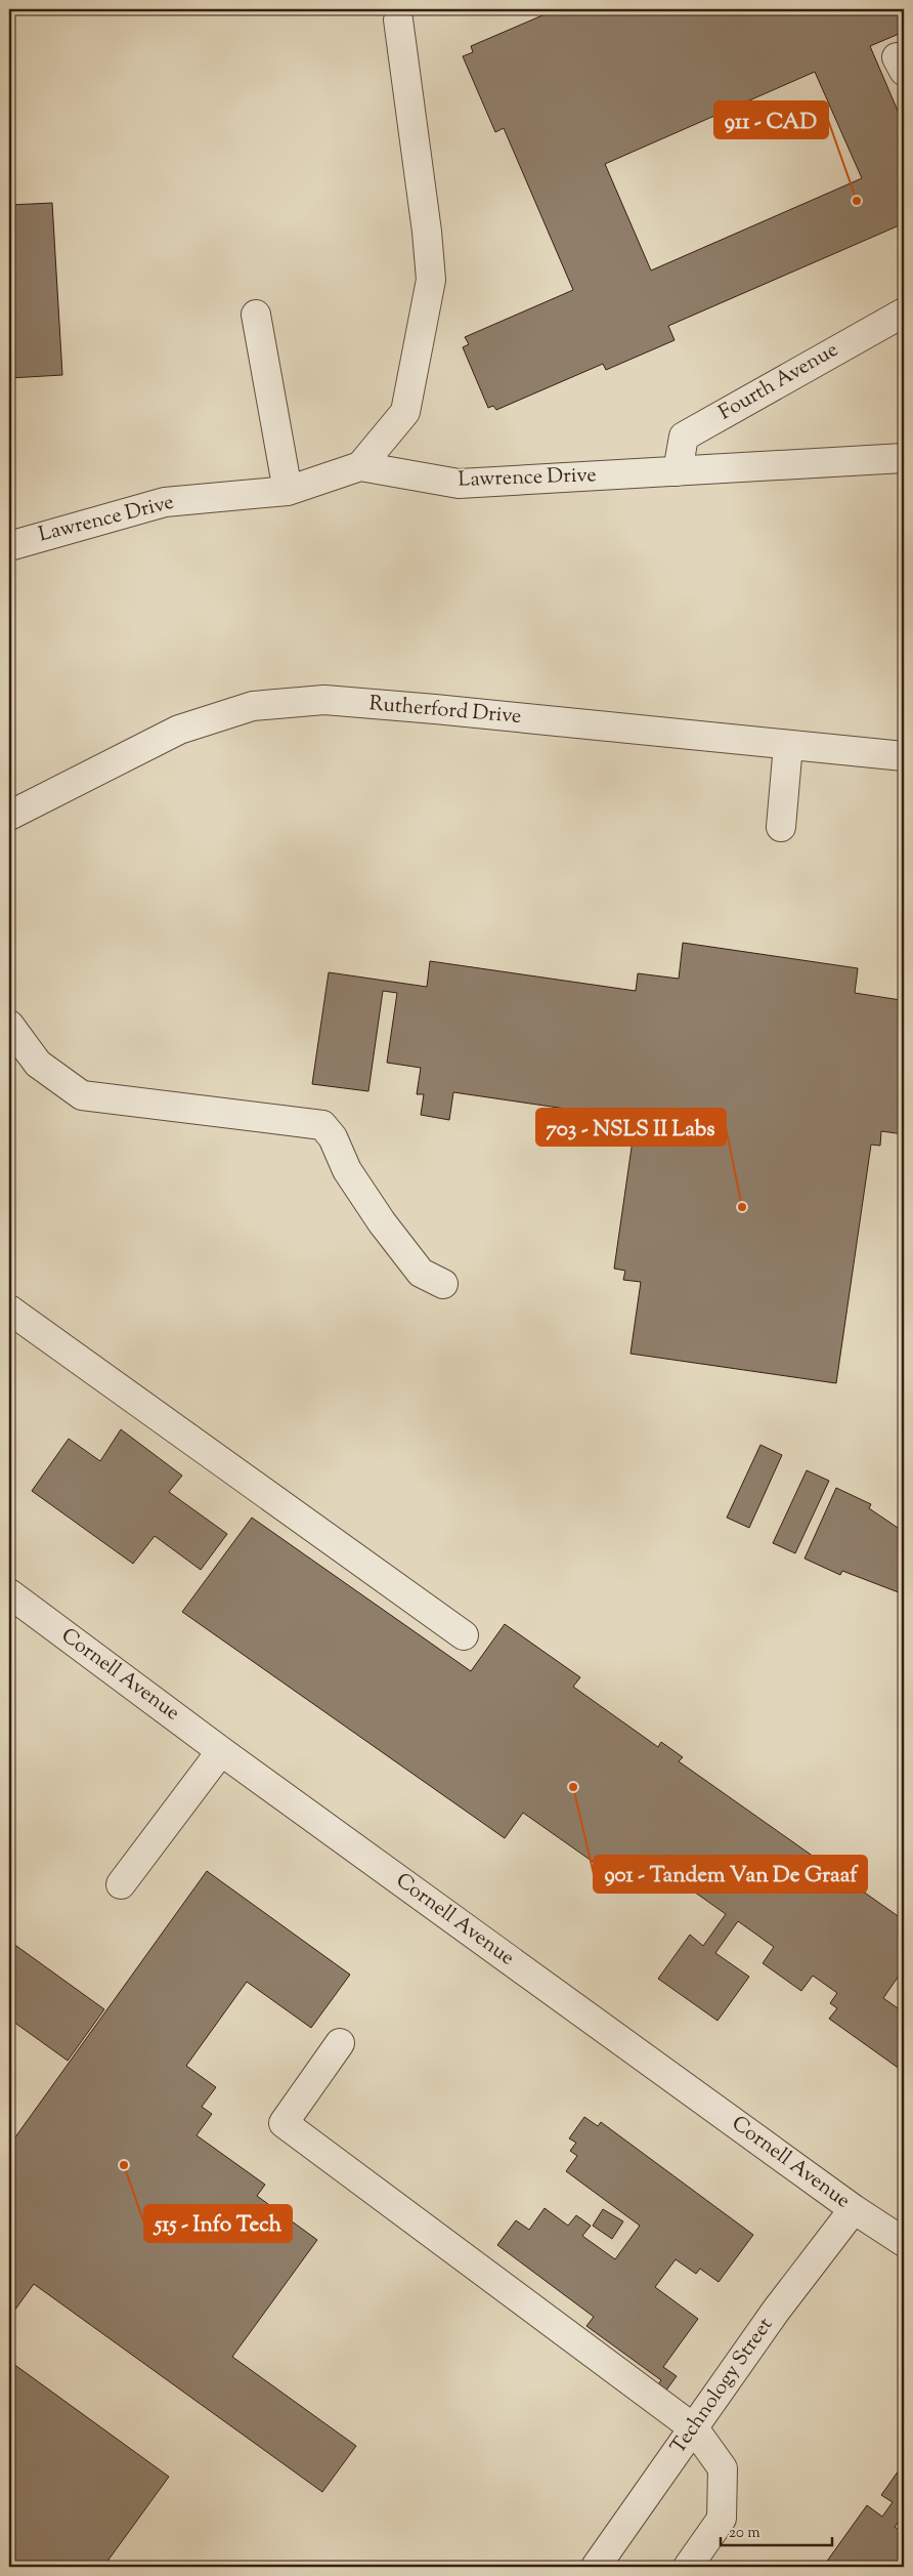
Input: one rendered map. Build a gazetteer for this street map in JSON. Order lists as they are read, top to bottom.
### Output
{
  "streets": {
    "street": [
      "Fourth Avenue",
      "Lawrence Drive",
      "Rutherford Drive",
      "Cornell Avenue",
      "Technology Street"
    ]
  },
  "crossings": [
    ["Fourth Avenue", "Lawrence Drive"],
    ["Cornell Avenue", "Technology Street"]
  ],
  "places": [
    "911 - CAD",
    "703 - NSLS II Labs",
    "901 - Tandem Van De Graaf",
    "515 - Info Tech"
  ],
  "scale_bar": "20 m"
}
